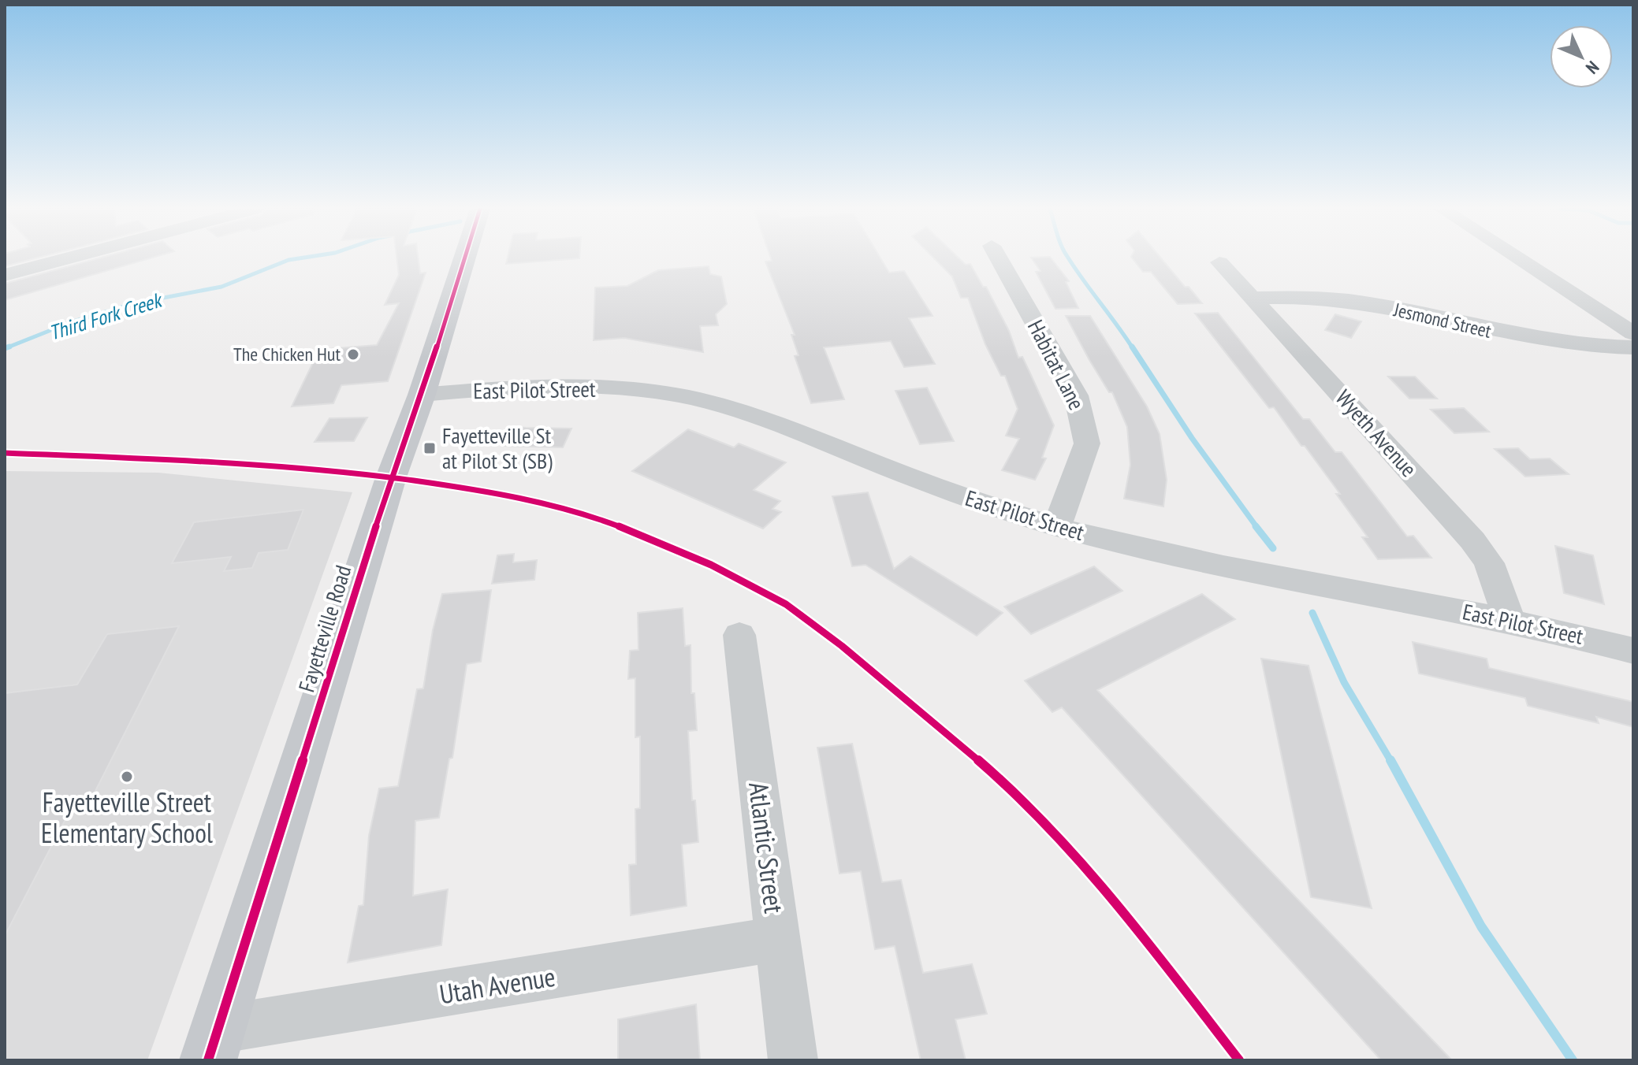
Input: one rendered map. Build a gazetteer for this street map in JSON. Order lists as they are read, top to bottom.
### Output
{
  "streets": {
    "main road": ["Fayetteville Road"],
    "street": [
      "Jesmond Street",
      "Habitat Lane",
      "East Pilot Street",
      "Wyeth Avenue",
      "Atlantic Street",
      "Utah Avenue"
    ]
  },
  "crossings": [
    ["Jesmond Street", "Wyeth Avenue"],
    ["Habitat Lane", "East Pilot Street"],
    ["East Pilot Street", "Wyeth Avenue"],
    ["East Pilot Street", "Fayetteville Road"],
    ["Fayetteville Road", "Utah Avenue"],
    ["Atlantic Street", "Utah Avenue"]
  ],
  "water": ["Third Fork Creek"],
  "places": {
    "other": ["The Chicken Hut", "Fayetteville Street Elementary School"],
    "transit": ["Fayetteville St at Pilot St (SB)"]
  },
  "north": "bottom right"
}
